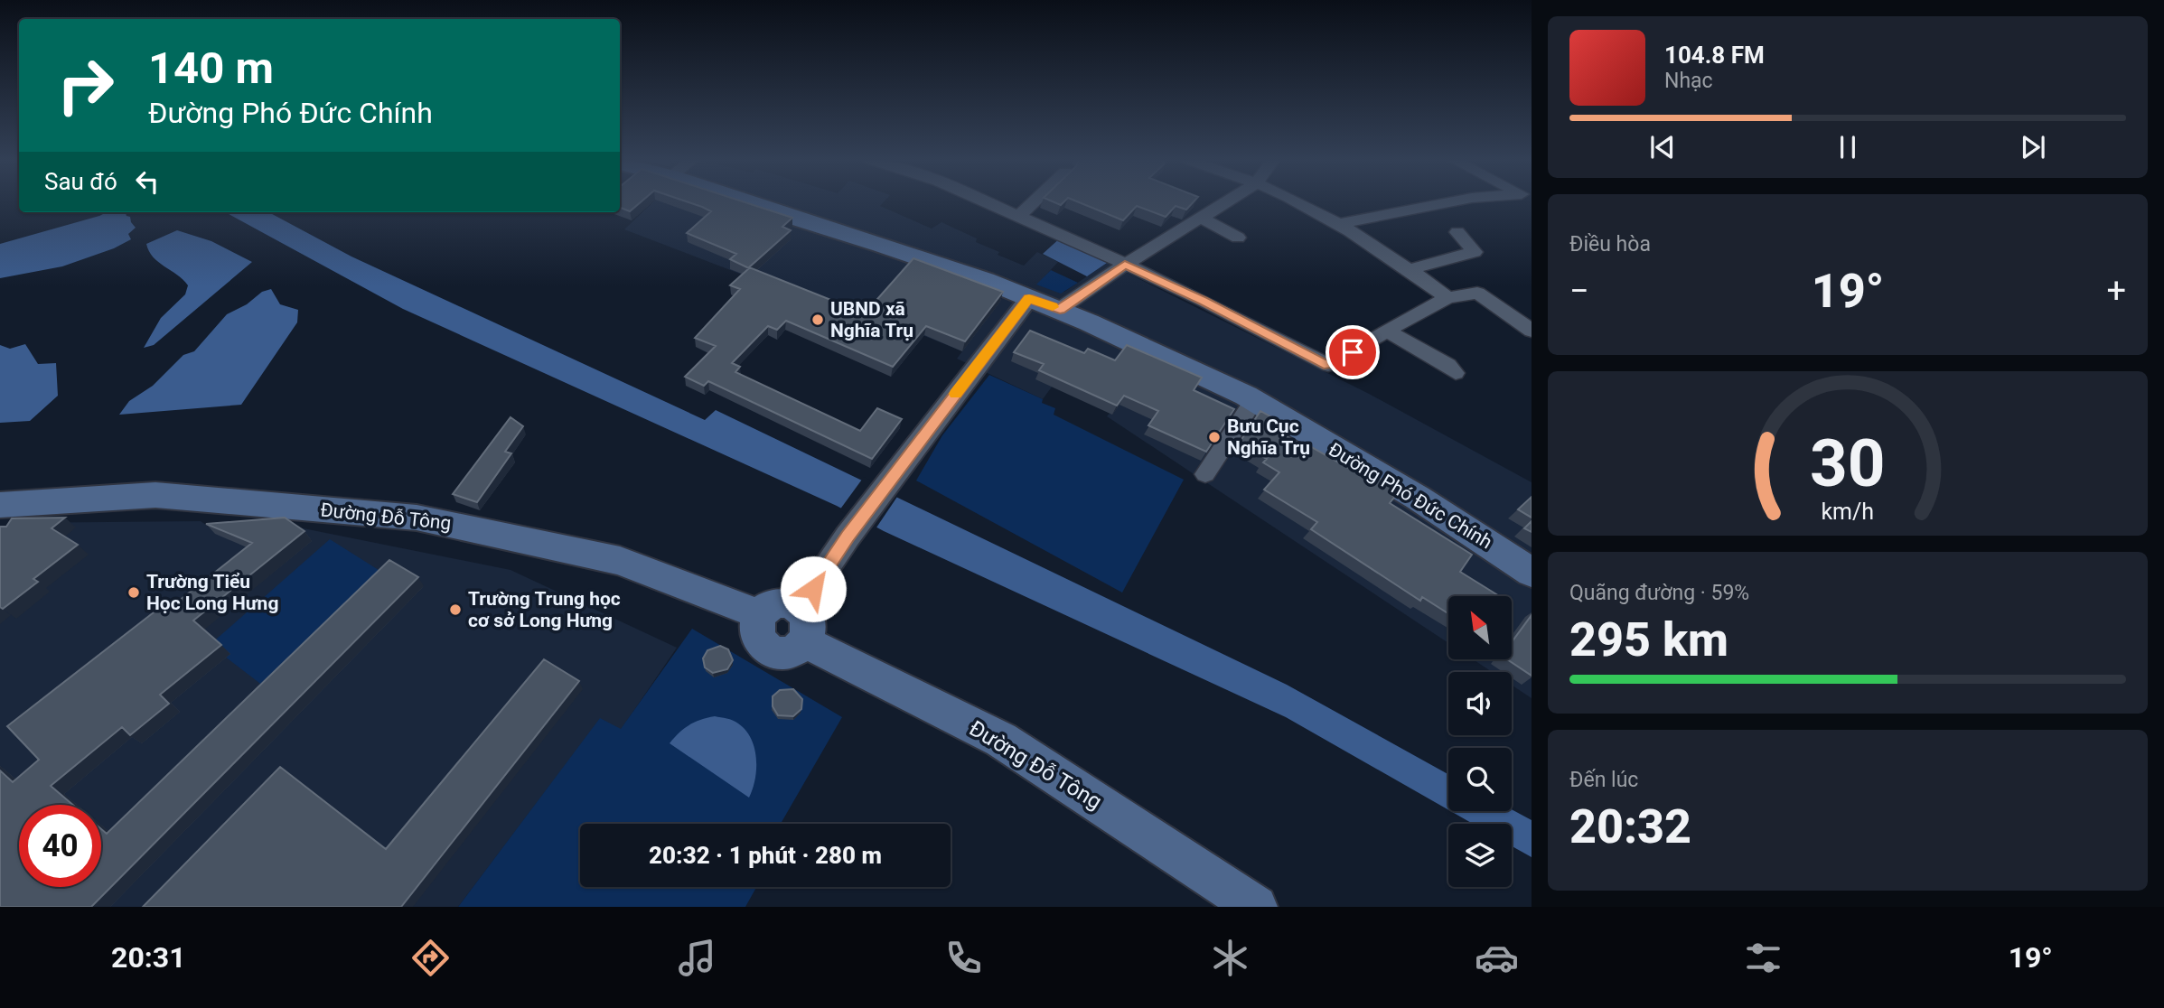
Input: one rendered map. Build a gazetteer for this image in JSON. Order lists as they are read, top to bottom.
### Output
{
  "streets": {
    "main road": ["Đường Phó Đức Chính", "Đường Đỗ Tông"]
  },
  "places": [
    "UBND xã Nghĩa Trụ",
    "Bưu Cục Nghĩa Trụ",
    "Trường Tiểu Học Long Hưng",
    "Trường Trung học cơ sở Long Hưng"
  ],
  "north": "top left",
  "page": {
    "turn": ["140 m", "Đường Phó Đức Chính"],
    "song": ["104.8 FM", "Nhạc"],
    "then": "Sau đó",
    "tile": [
      "Điều hòa",
      ["Quãng đường · 59%", "295 km"],
      ["Đến lúc", "20:32"]
    ],
    "heat": ["−", "19°", "+"],
    "limit": "40",
    "trip": "20:32 · 1 phút · 280 m",
    "tabs": ["20:31", "19°"],
    "gauge": ["30", "km/h"]
  }
}
